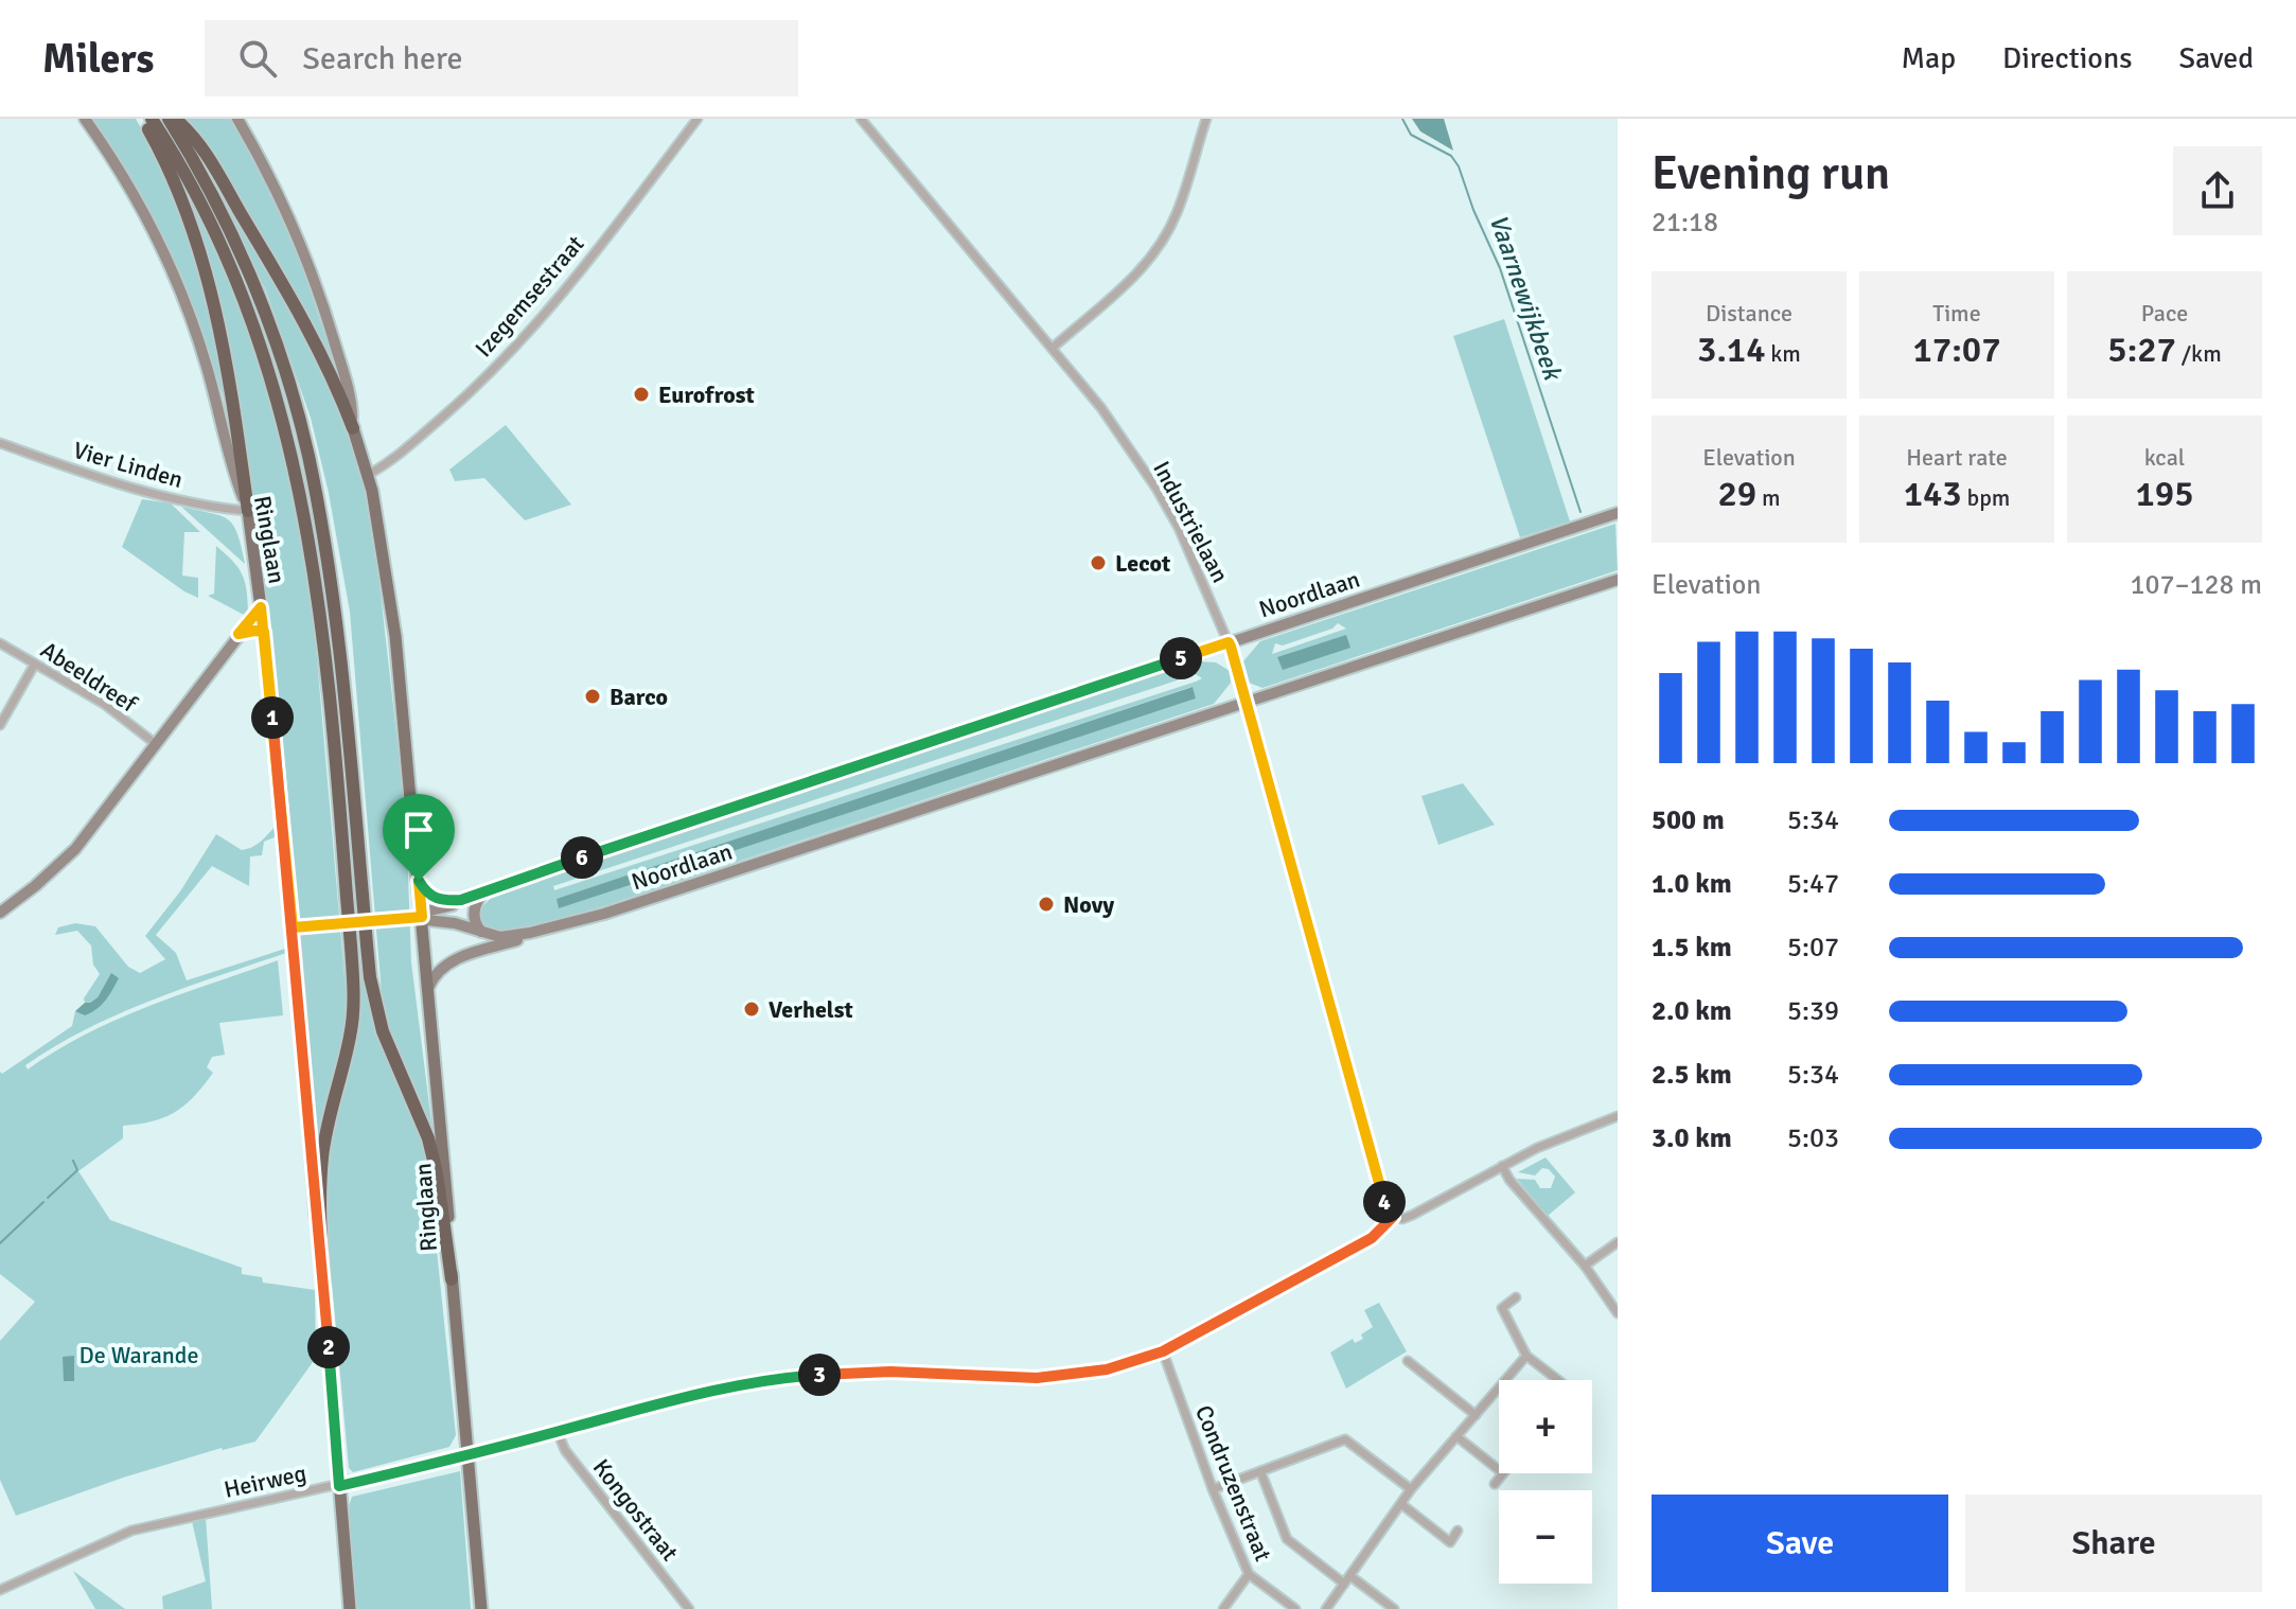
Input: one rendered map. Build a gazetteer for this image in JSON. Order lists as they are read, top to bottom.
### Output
{
  "streets": {
    "main road": ["Ringlaan"],
    "street": [
      "Izegemsestraat",
      "Vier Linden",
      "Industrielaan",
      "Noordlaan",
      "Abeeldreef",
      "Heirweg",
      "Condruzenstraat",
      "Kongostraat"
    ]
  },
  "crossings": [
    ["Izegemsestraat", "Ringlaan"],
    ["Vier Linden", "Ringlaan"],
    ["Industrielaan", "Noordlaan"],
    ["Industrielaan", "Heirweg"],
    ["Ringlaan", "Noordlaan"],
    ["Ringlaan", "Heirweg"],
    ["Heirweg", "Condruzenstraat"],
    ["Heirweg", "Kongostraat"]
  ],
  "water": ["Vaarnewijkbeek"],
  "parks": ["De Warande"],
  "places": [
    "Eurofrost",
    "Lecot",
    "Barco",
    "Novy",
    "Verhelst"
  ],
  "page": {
    "header": "Milers",
    "search": "Search here",
    "nav": ["Map", "Directions", "Saved"],
    "heading": ["Evening run", "21:18"],
    "stats": [
      ["Distance", "3.14 km"],
      ["Time", "17:07"],
      ["Pace", "5:27 /km"],
      ["Elevation", "29 m"],
      ["Heart rate", "143 bpm"],
      ["kcal", "195"]
    ],
    "chart": ["Elevation", "107–128 m"],
    "pins": [
      "5",
      "1",
      "6",
      "4",
      "2",
      "3"
    ],
    "list": [
      {
        "name": "500 m",
        "note": "5:34"
      },
      {
        "name": "1.0 km",
        "note": "5:47"
      },
      {
        "name": "1.5 km",
        "note": "5:07"
      },
      {
        "name": "2.0 km",
        "note": "5:39"
      },
      {
        "name": "2.5 km",
        "note": "5:34"
      },
      {
        "name": "3.0 km",
        "note": "5:03"
      }
    ],
    "map_buttons": ["+", "−"],
    "buttons": ["Save", "Share"]
  }
}
